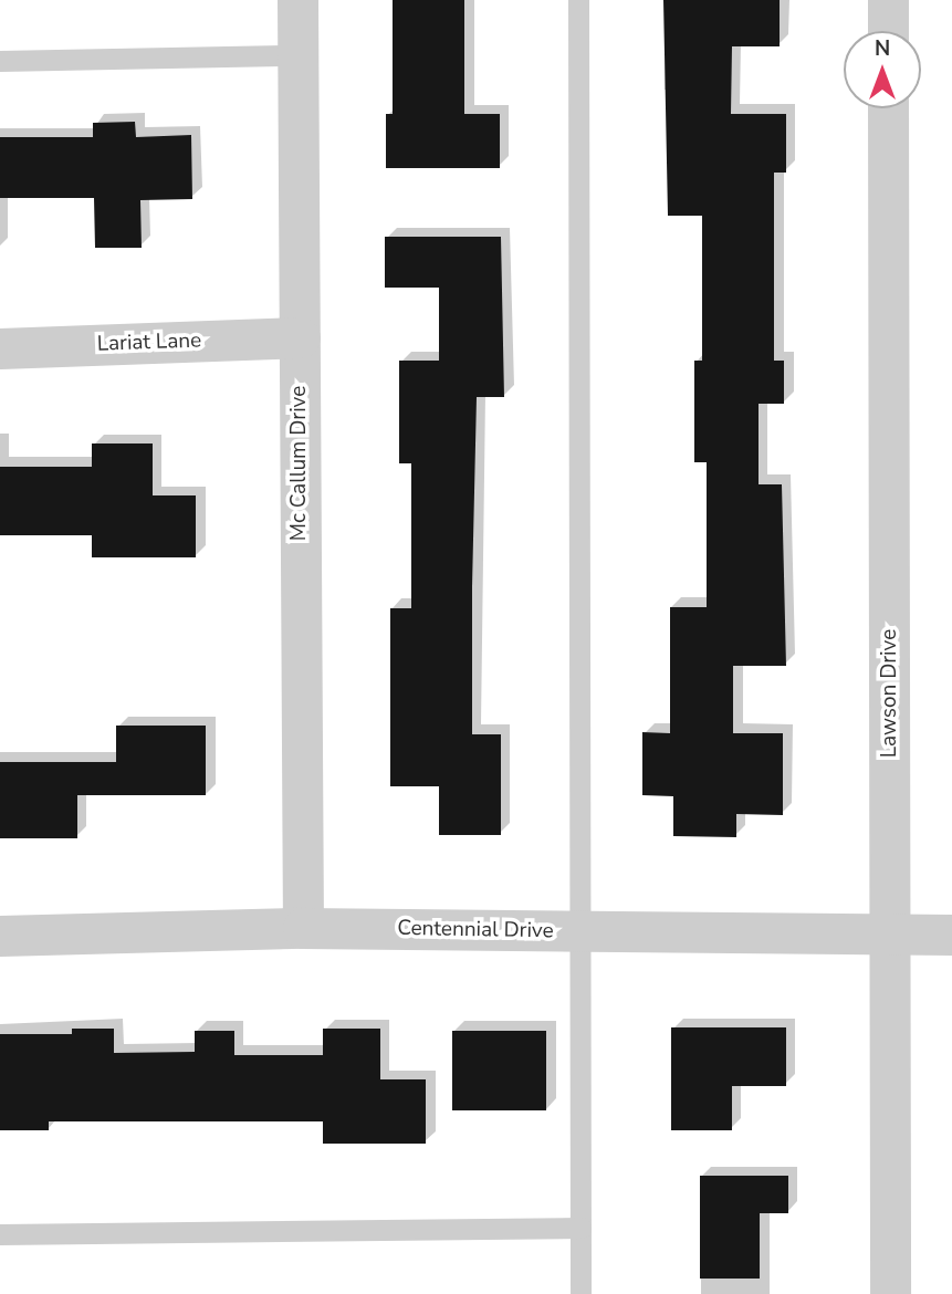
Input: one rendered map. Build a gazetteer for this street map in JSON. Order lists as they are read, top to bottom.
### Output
{
  "streets": {
    "street": [
      "Lariat Lane",
      "Mc Callum Drive",
      "Lawson Drive",
      "Centennial Drive"
    ]
  },
  "crossings": [
    ["Lariat Lane", "Mc Callum Drive"],
    ["Mc Callum Drive", "Centennial Drive"],
    ["Lawson Drive", "Centennial Drive"]
  ],
  "north": "top"
}
